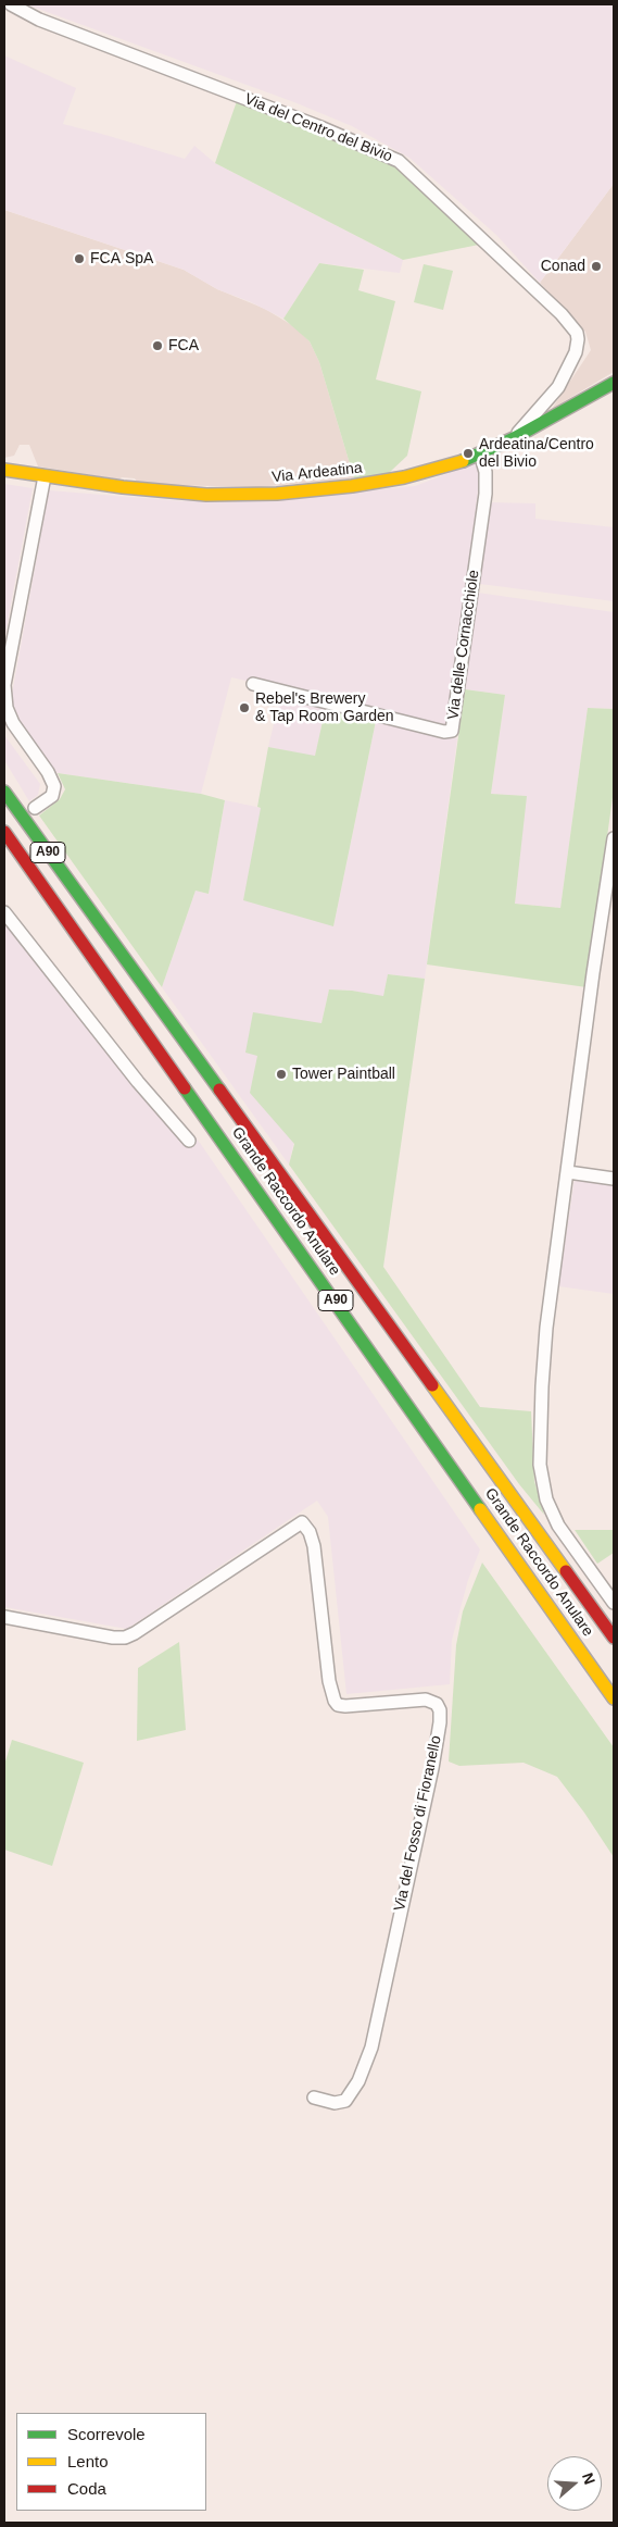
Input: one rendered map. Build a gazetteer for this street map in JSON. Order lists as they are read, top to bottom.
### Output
{
  "streets": {
    "main road": ["Via Ardeatina", "A90", "Grande Raccordo Anulare"],
    "street": ["Via del Centro del Bivio", "Via delle Cornacchiole", "Via del Fosso di Fioranello"]
  },
  "crossings": [
    ["Via del Centro del Bivio", "Via Ardeatina"],
    ["Via Ardeatina", "Via delle Cornacchiole"]
  ],
  "places": [
    "FCA SpA",
    "Conad",
    "FCA",
    "Ardeatina/Centro del Bivio",
    "Rebel's Brewery & Tap Room Garden",
    "Tower Paintball"
  ],
  "legend": ["Scorrevole", "Lento", "Coda"],
  "north": "right"
}
